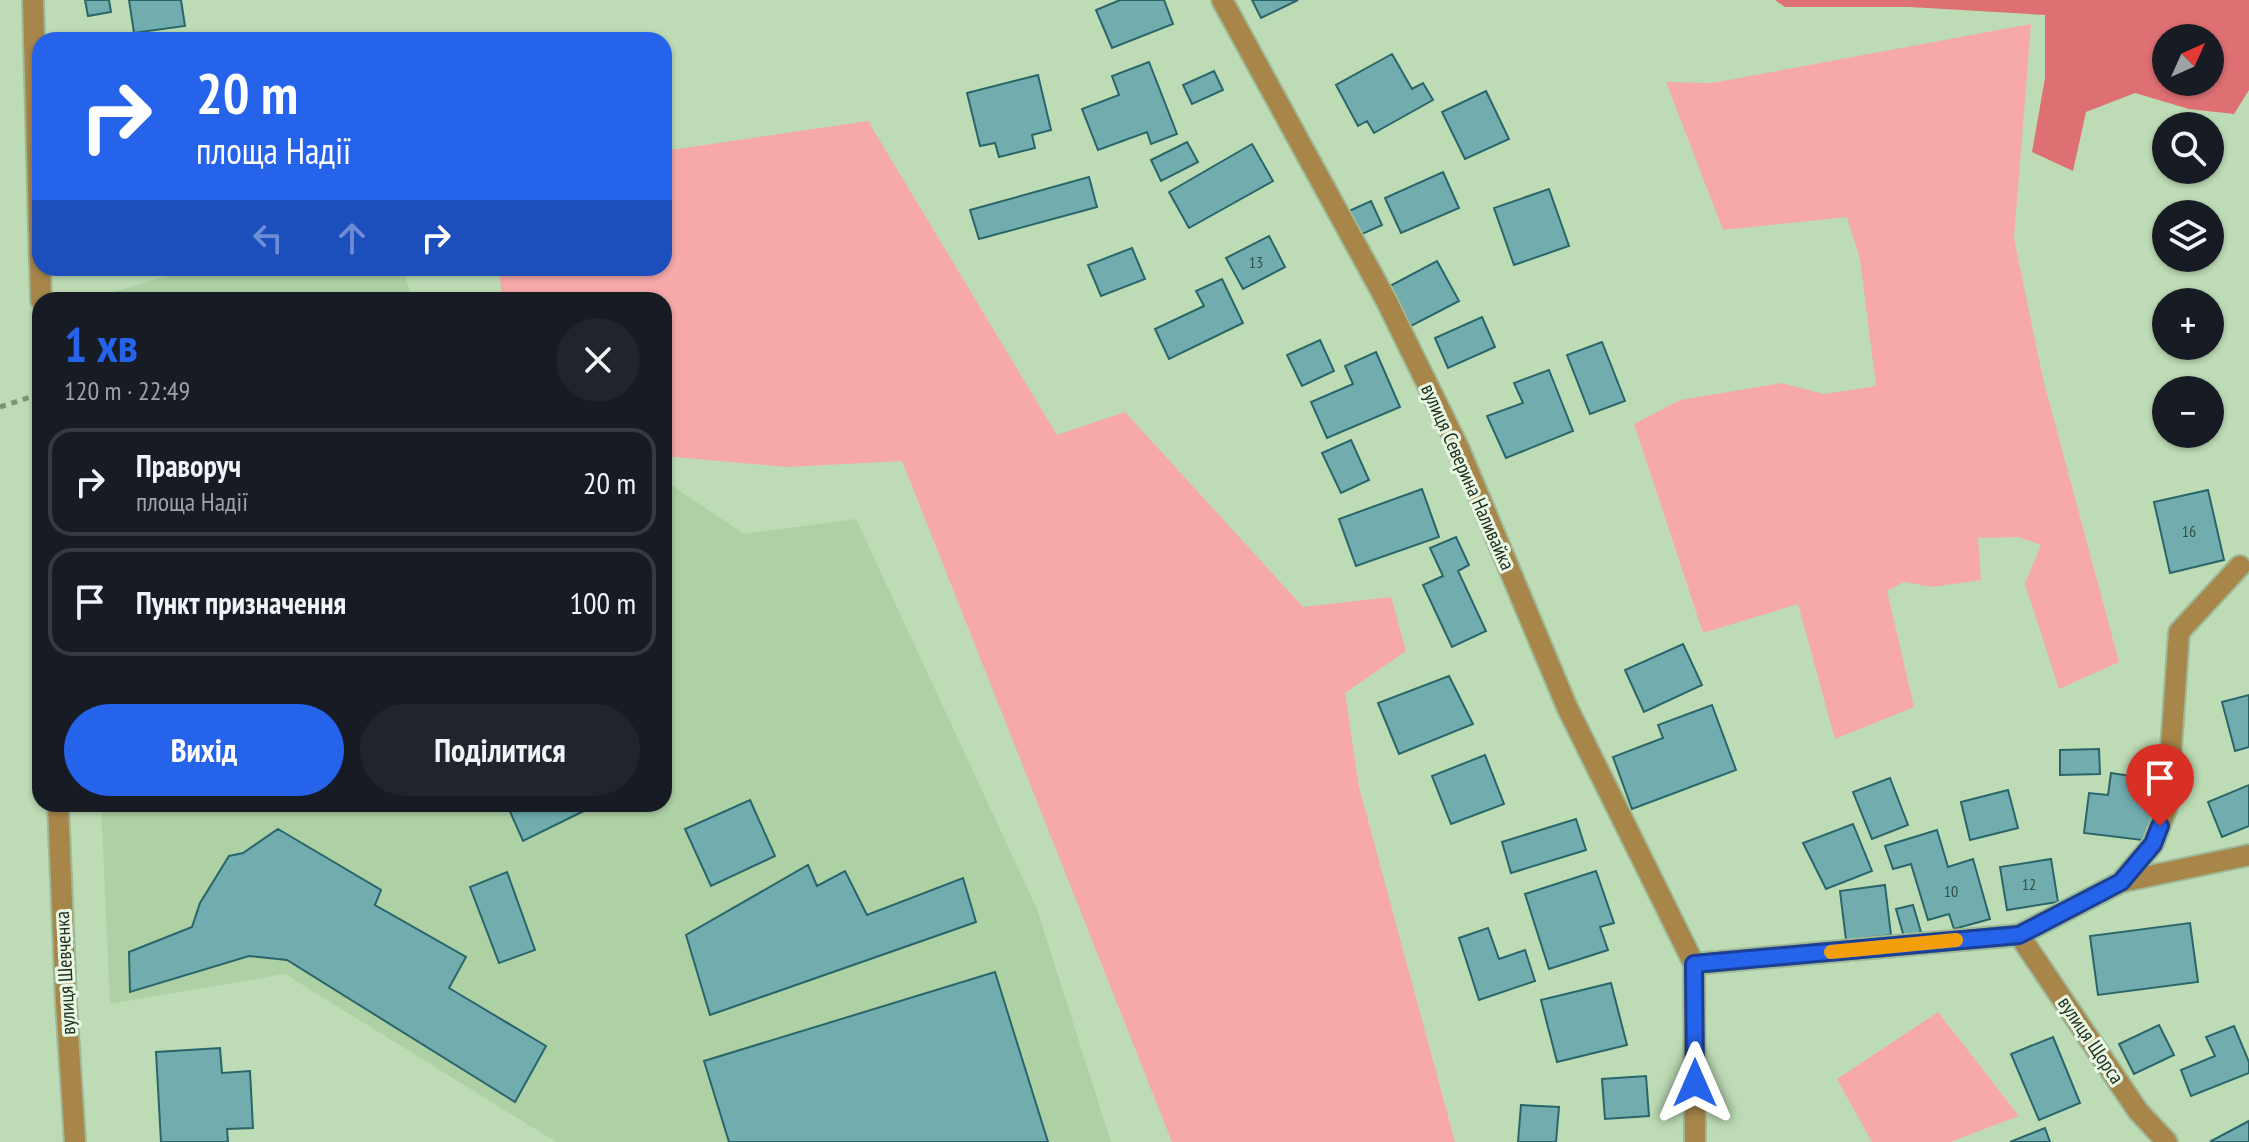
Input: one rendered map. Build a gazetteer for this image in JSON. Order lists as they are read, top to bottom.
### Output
{
  "streets": {
    "street": ["вулиця Северина Наливайка", "вулиця Шевченка", "вулиця Щорса"]
  },
  "house_numbers": [
    "13",
    "16",
    "12",
    "10"
  ],
  "north": "top right",
  "page": {
    "map_buttons": ["+", "−"],
    "turn": ["20 m", "площа Надії"],
    "heading": ["1 хв", "120 m · 22:49"],
    "list": [
      {
        "name": "Праворуч",
        "note": "площа Надії",
        "value": "20 m"
      },
      {
        "name": "Пункт призначення",
        "value": "100 m"
      }
    ],
    "buttons": ["Вихід", "Поділитися"]
  }
}
